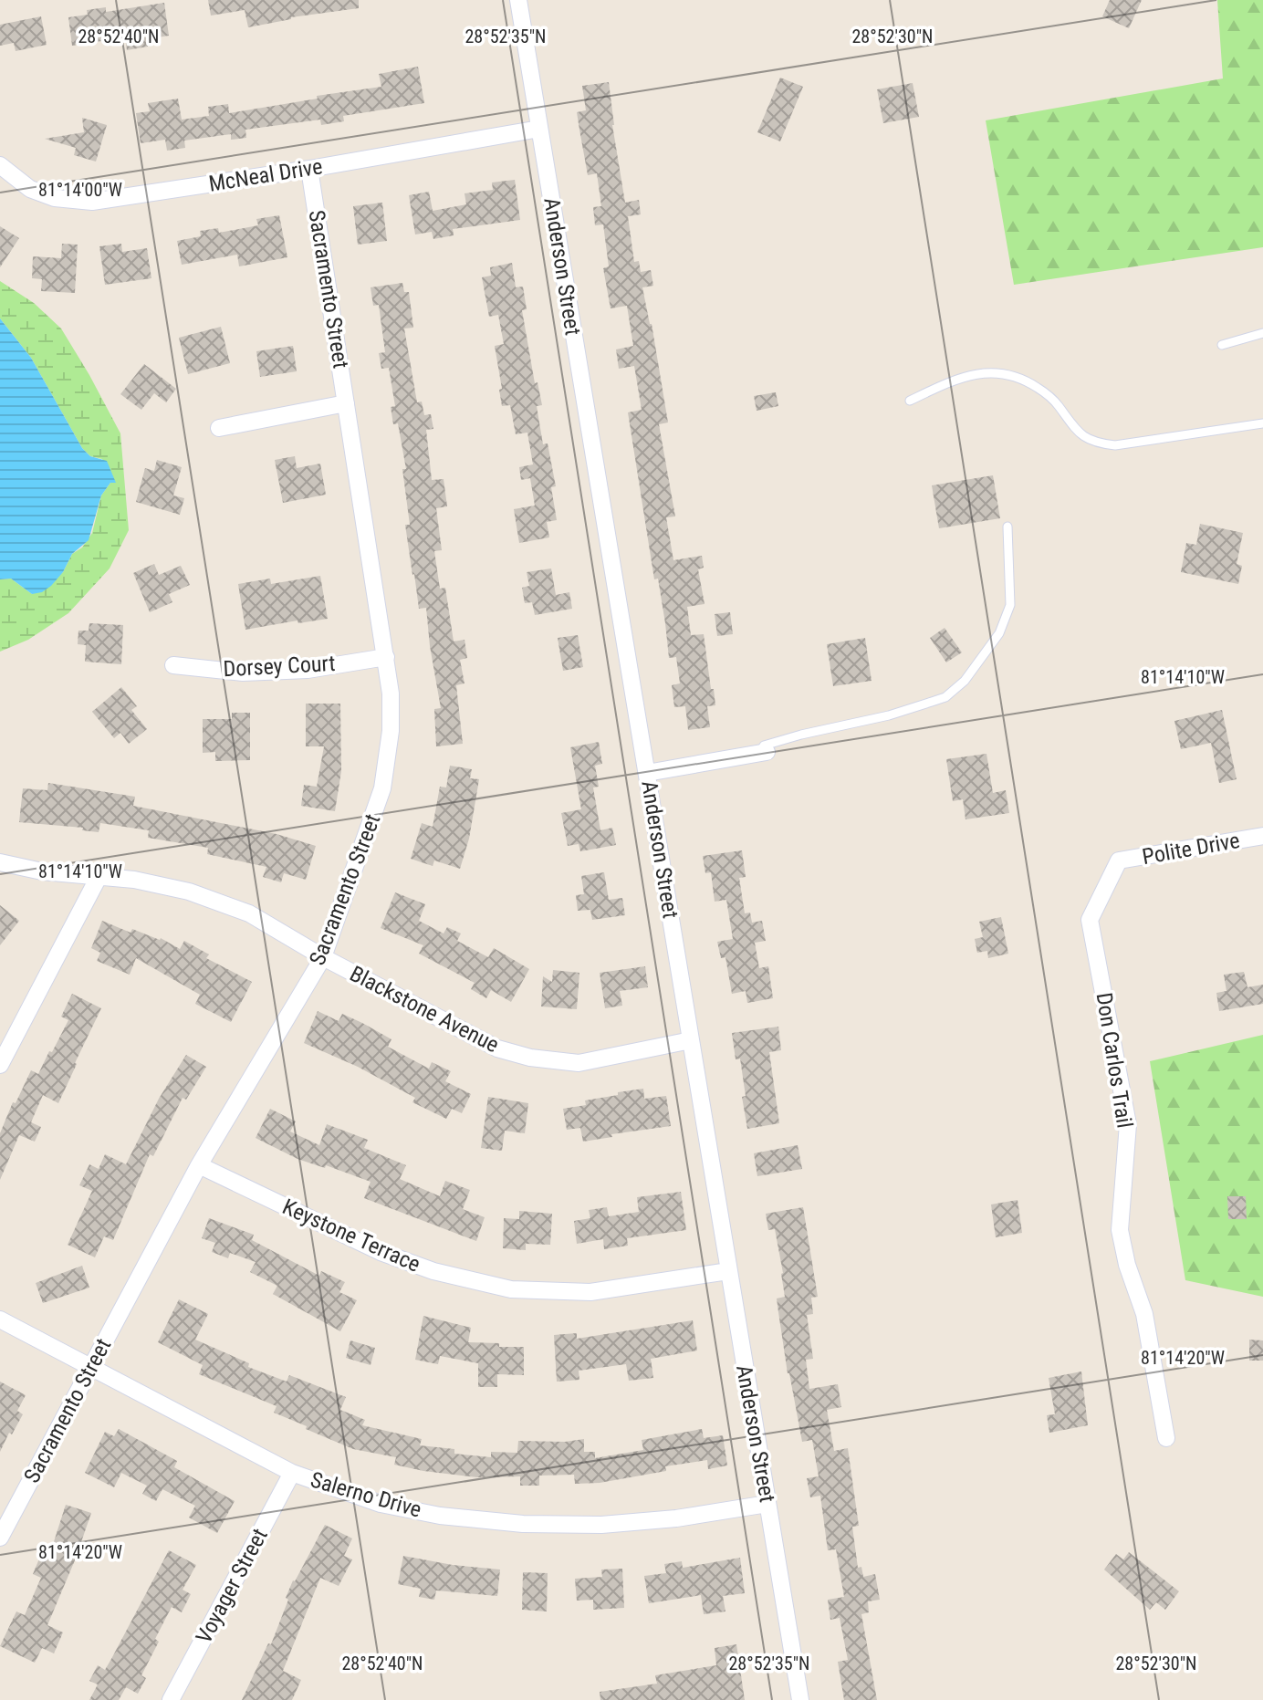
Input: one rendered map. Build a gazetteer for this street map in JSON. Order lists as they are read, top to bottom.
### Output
{
  "streets": {
    "street": [
      "McNeal Drive",
      "Anderson Street",
      "Sacramento Street",
      "Dorsey Court",
      "Polite Drive",
      "Blackstone Avenue",
      "Don Carlos Trail",
      "Keystone Terrace",
      "Salerno Drive",
      "Voyager Street"
    ]
  },
  "crossings": [
    ["McNeal Drive", "Anderson Street"],
    ["McNeal Drive", "Sacramento Street"],
    ["Anderson Street", "Blackstone Avenue"],
    ["Anderson Street", "Keystone Terrace"],
    ["Anderson Street", "Salerno Drive"],
    ["Sacramento Street", "Dorsey Court"],
    ["Sacramento Street", "Blackstone Avenue"],
    ["Sacramento Street", "Keystone Terrace"],
    ["Sacramento Street", "Salerno Drive"],
    ["Polite Drive", "Don Carlos Trail"],
    ["Salerno Drive", "Voyager Street"]
  ],
  "coordinates": [
    "28°52'40\"N",
    "28°52'35\"N",
    "28°52'30\"N",
    "81°14'00\"W",
    "81°14'10\"W",
    "81°14'20\"W"
  ]
}
